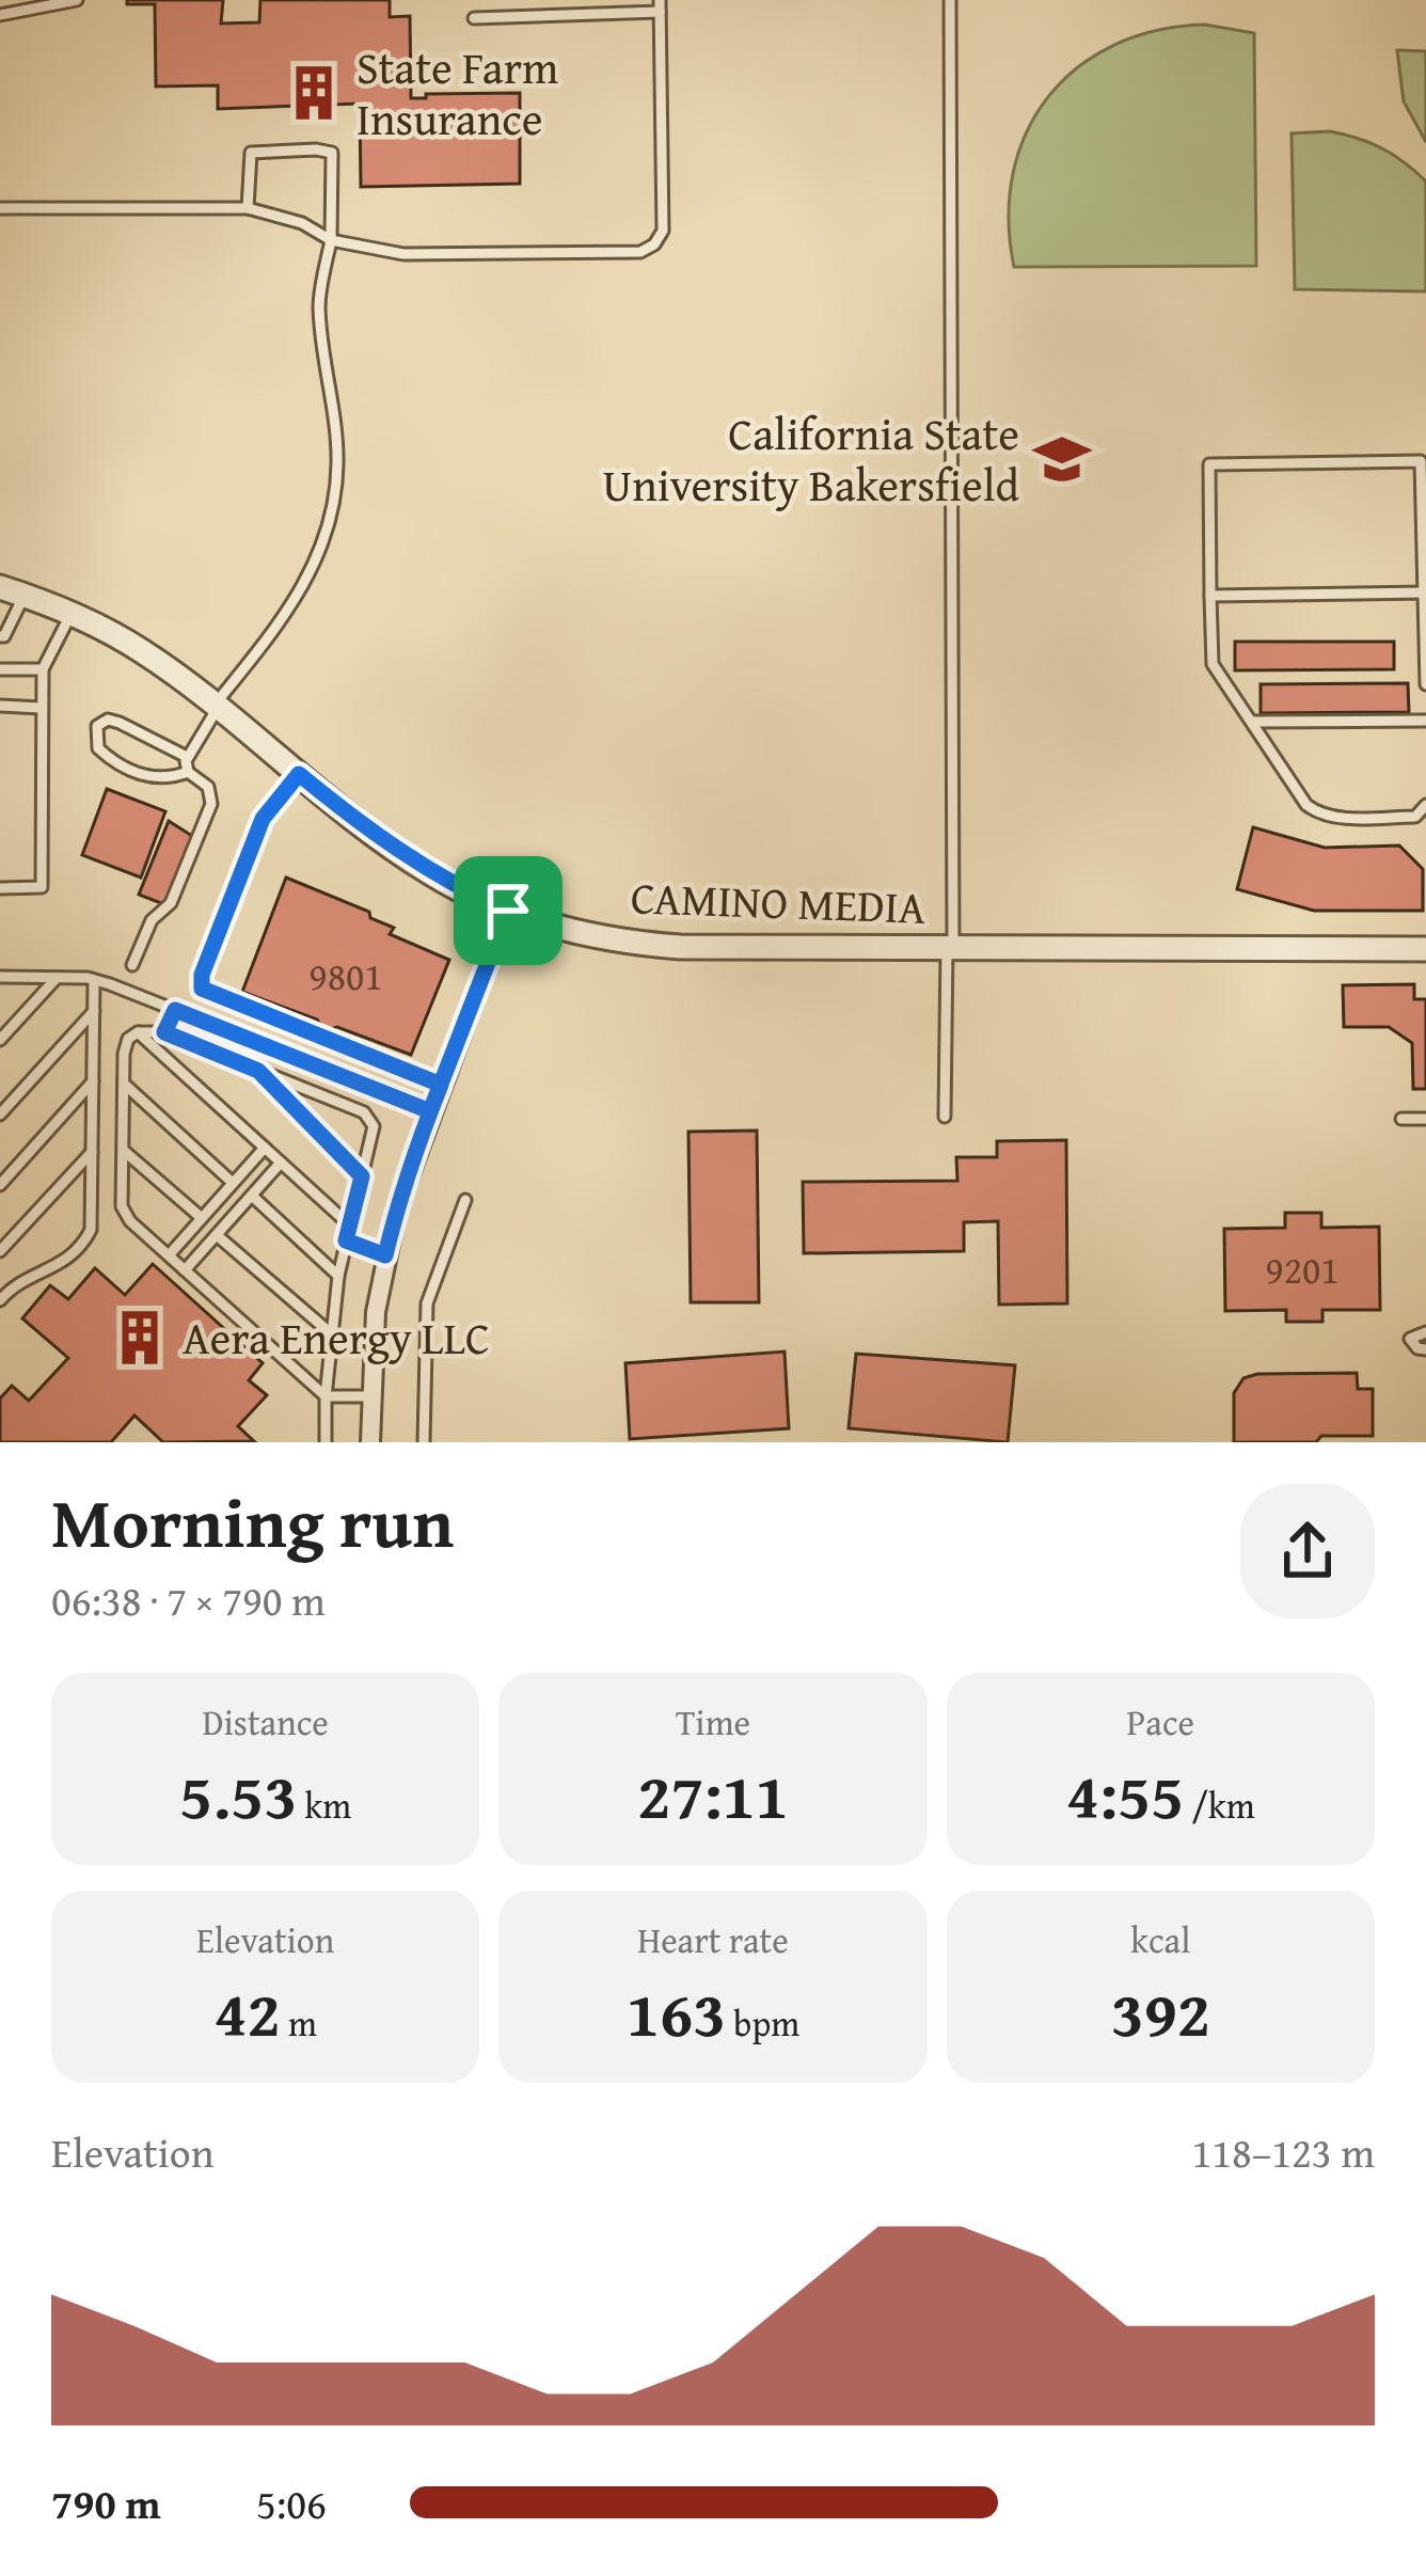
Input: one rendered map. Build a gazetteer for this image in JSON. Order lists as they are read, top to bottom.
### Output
{
  "streets": {
    "street": ["CAMINO MEDIA"]
  },
  "places": {
    "building": ["State Farm Insurance", "Aera Energy LLC"],
    "school or university": ["California State University Bakersfield"]
  },
  "house_numbers": ["9801", "9201"],
  "page": {
    "heading": ["Morning run", "06:38 · 7 × 790 m"],
    "stats": [
      ["Distance", "5.53 km"],
      ["Time", "27:11"],
      ["Pace", "4:55 /km"],
      ["Elevation", "42 m"],
      ["Heart rate", "163 bpm"],
      ["kcal", "392"]
    ],
    "chart": ["Elevation", "118–123 m"],
    "list": [
      {
        "name": "790 m",
        "note": "5:06"
      }
    ]
  }
}
